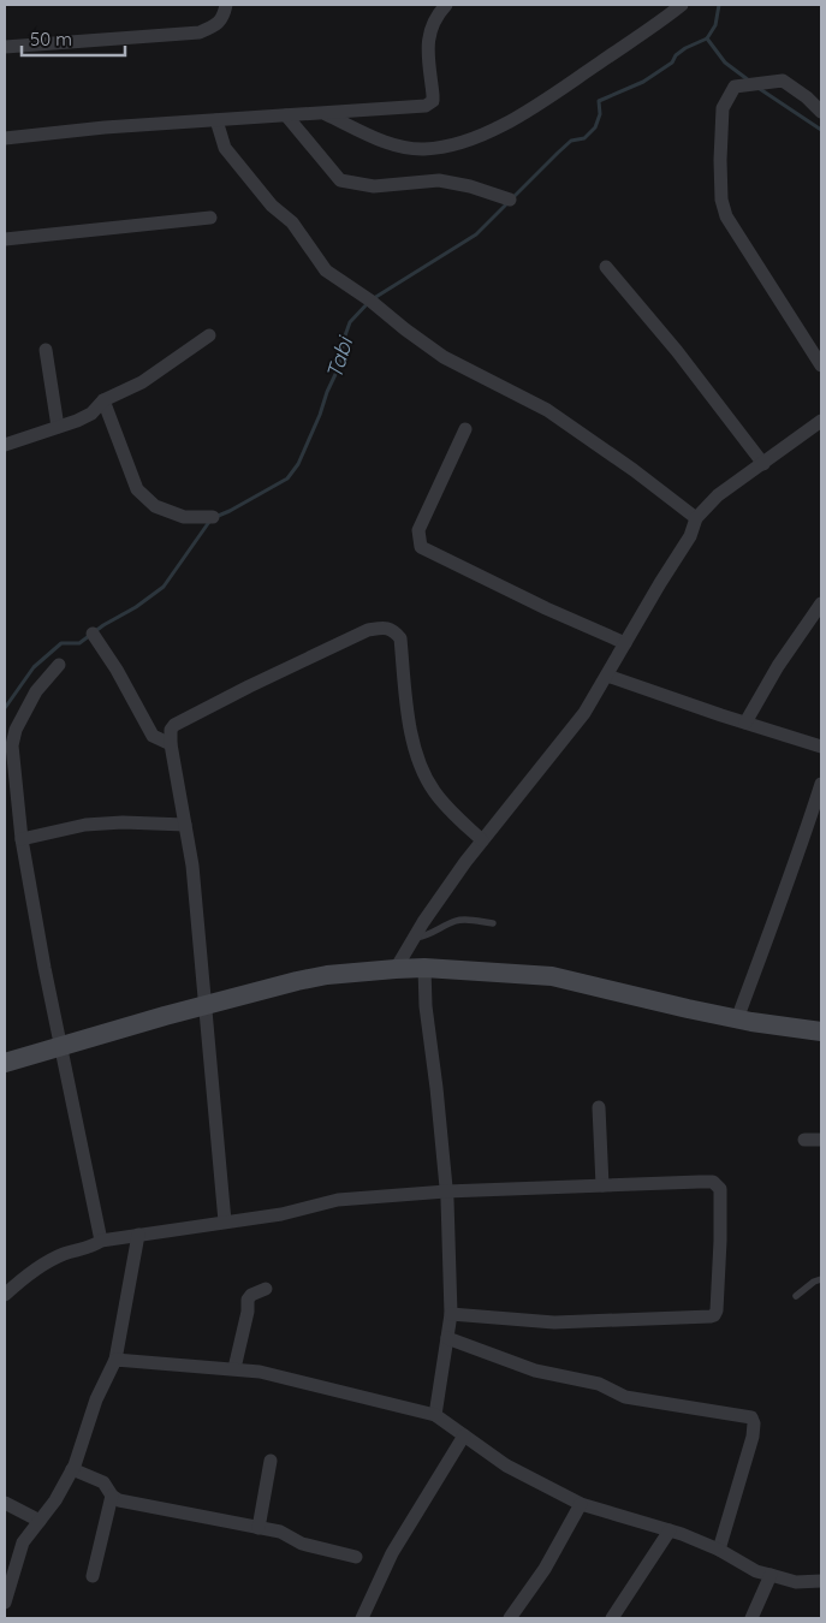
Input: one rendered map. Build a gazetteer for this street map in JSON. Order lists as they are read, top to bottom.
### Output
{
  "water": ["Tabi"],
  "scale_bar": "50 m"
}
